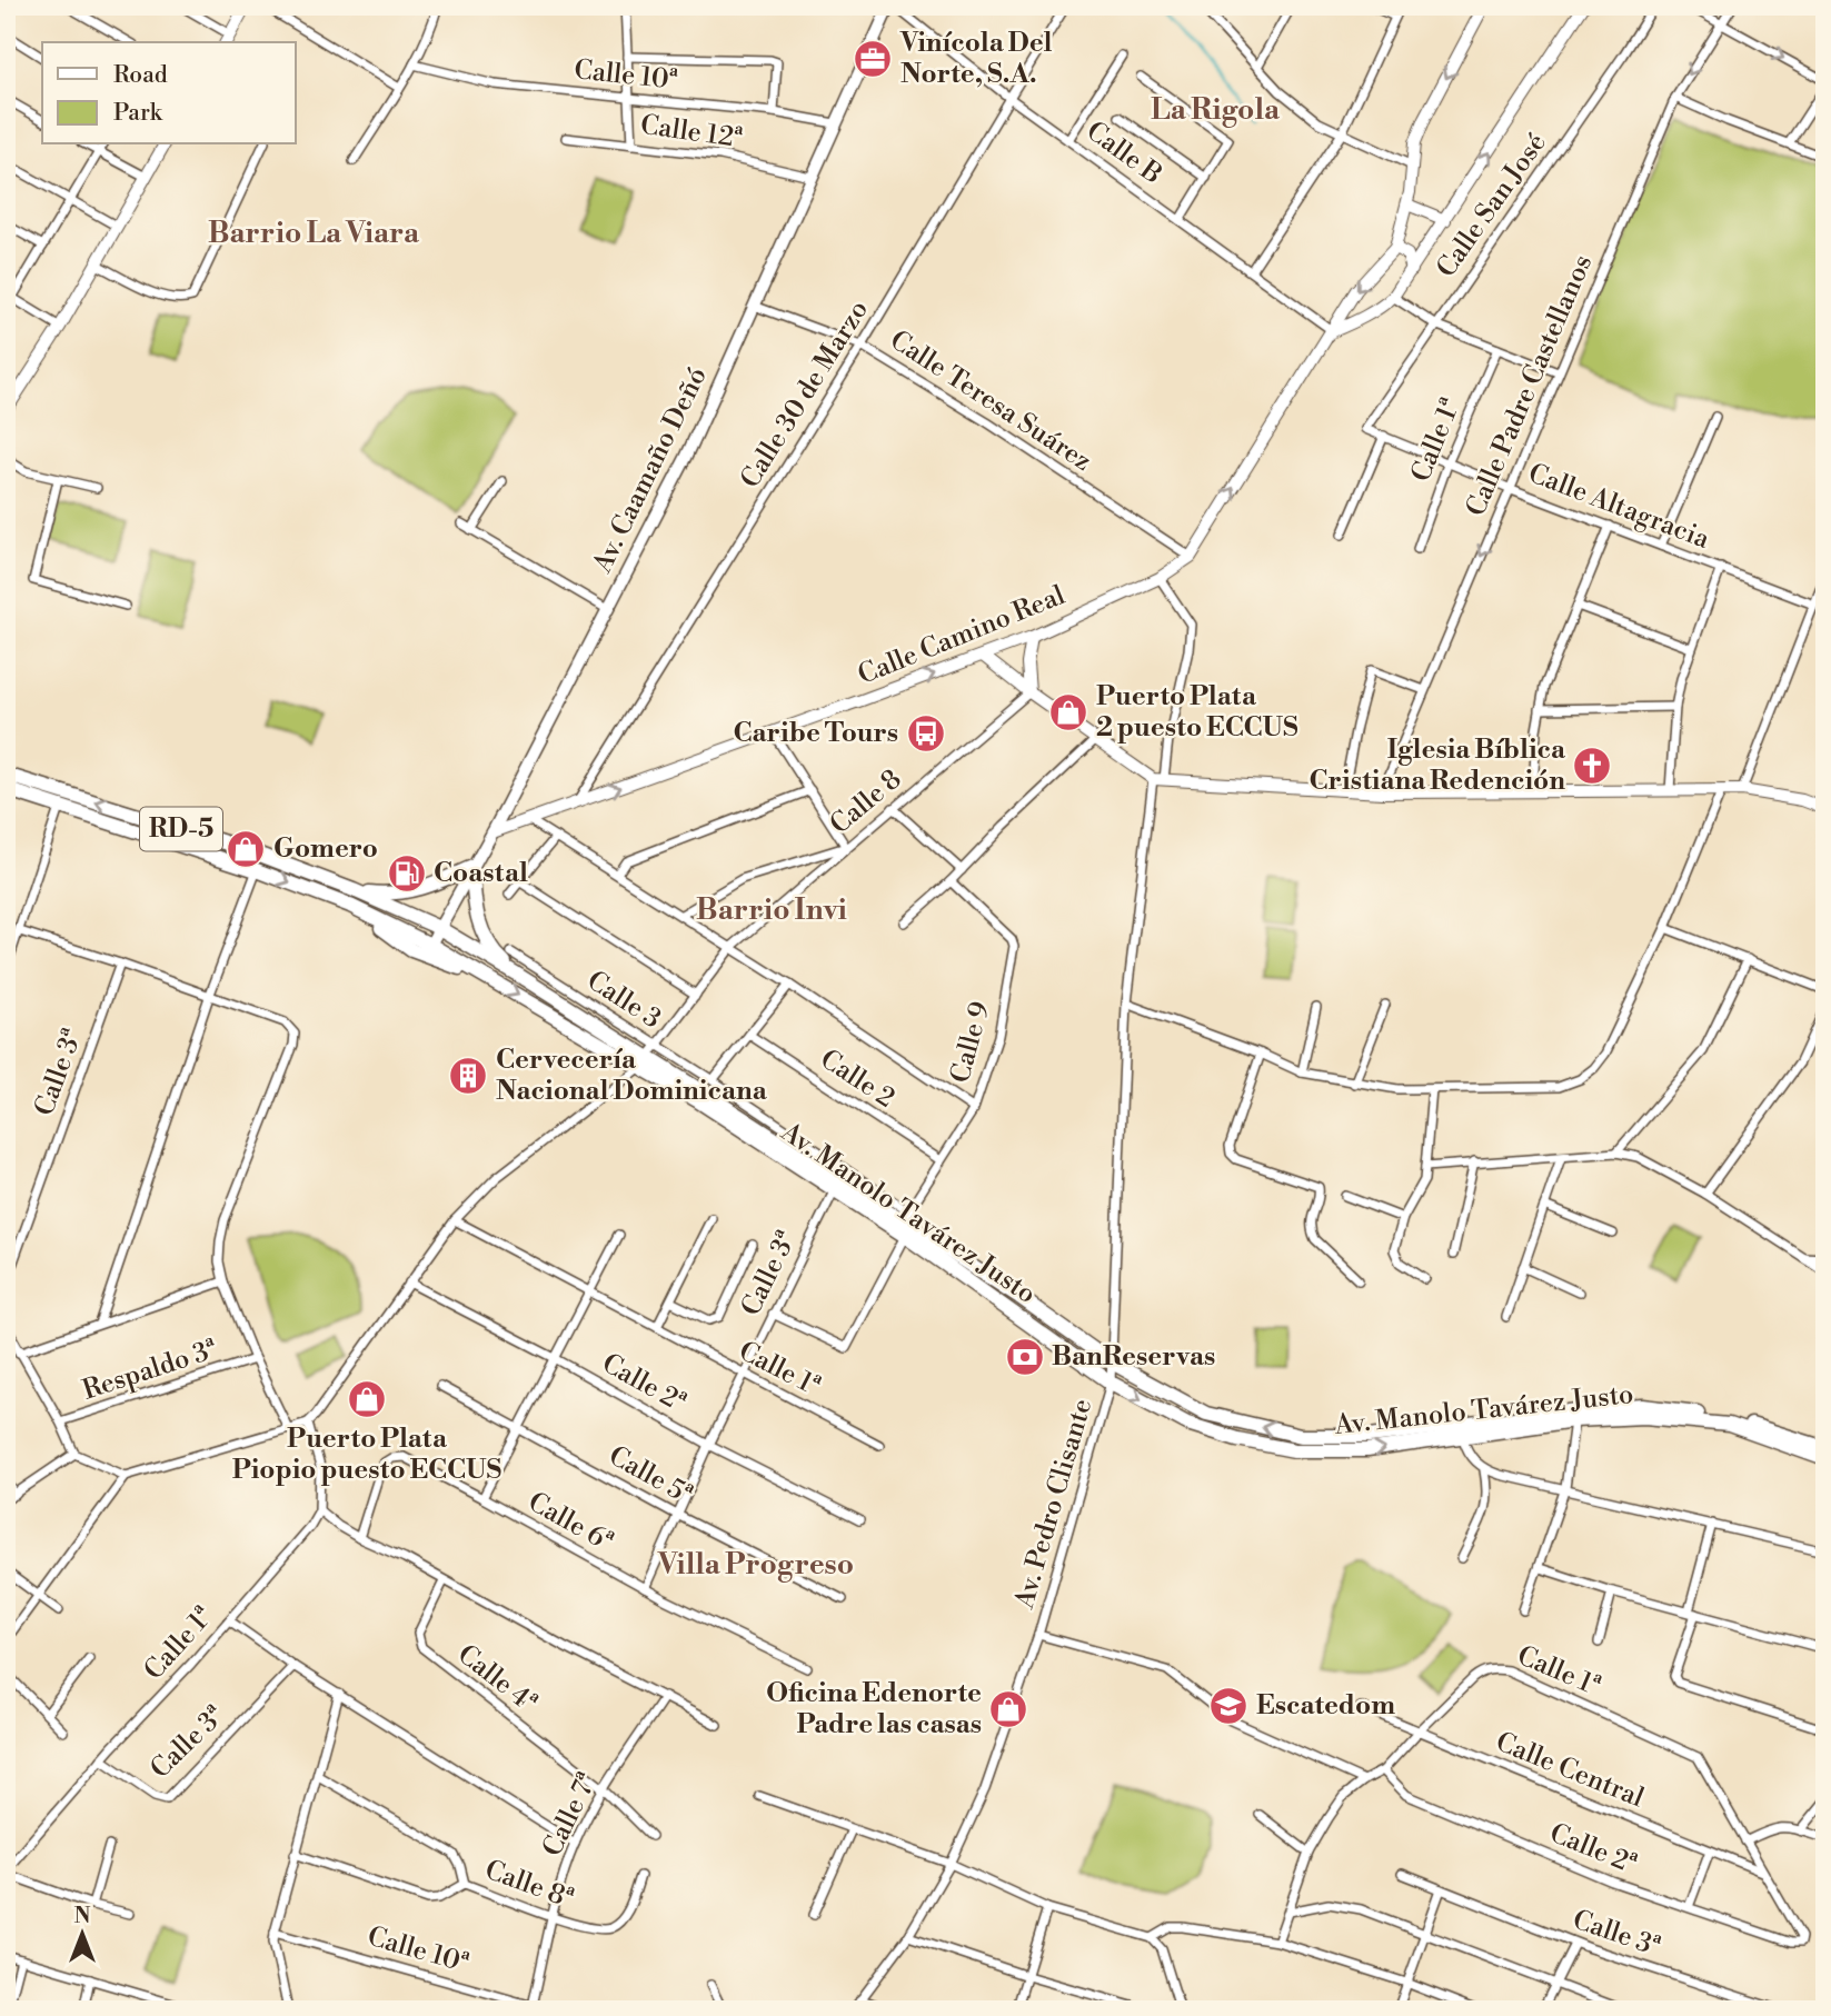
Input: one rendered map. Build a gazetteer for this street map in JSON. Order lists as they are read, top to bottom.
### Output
{
  "streets": {
    "main road": ["Av. Caamaño Deñó", "RD-5", "Av. Manolo Tavárez Justo"],
    "street": [
      "Calle 10ª",
      "Calle 12ª",
      "Calle B",
      "Calle San José",
      "Calle Padre Castellanos",
      "Calle 30 de Marzo",
      "Calle Teresa Suárez",
      "Calle 1ª",
      "Calle Altagracia",
      "Calle Camino Real",
      "Calle 8",
      "Calle 3",
      "Calle 9",
      "Calle 3ª",
      "Calle 2",
      "Respaldo 3ª",
      "Calle 2ª",
      "Calle 5ª",
      "Av. Pedro Clisante",
      "Calle 6ª",
      "Calle 4ª",
      "Calle Central",
      "Calle 7ª",
      "Calle 8ª"
    ]
  },
  "crossings": [
    ["Calle 10ª", "Av. Caamaño Deñó"],
    ["Calle 10ª", "Calle 7ª"],
    ["Calle 12ª", "Av. Caamaño Deñó"],
    ["Calle B", "Calle 30 de Marzo"],
    ["Calle B", "Av. Caamaño Deñó"],
    ["Calle B", "Calle Camino Real"],
    ["Calle San José", "Calle Altagracia"],
    ["Calle Padre Castellanos", "Calle Altagracia"],
    ["Calle 30 de Marzo", "Calle Teresa Suárez"],
    ["Calle 30 de Marzo", "Calle Camino Real"],
    ["Calle Teresa Suárez", "Av. Caamaño Deñó"],
    ["Calle Teresa Suárez", "Calle Camino Real"],
    ["Calle 1ª", "Calle Altagracia"],
    ["Calle 1ª", "Calle 8"],
    ["Calle 1ª", "Calle 3ª"],
    ["Calle 1ª", "Calle 2ª"],
    ["Calle 1ª", "Calle Central"],
    ["Av. Caamaño Deñó", "Calle Camino Real"],
    ["Av. Caamaño Deñó", "Av. Manolo Tavárez Justo"],
    ["Calle Camino Real", "Av. Pedro Clisante"],
    ["Calle 8", "Calle 3"],
    ["Calle 8", "Av. Manolo Tavárez Justo"],
    ["Calle 8", "Calle 2ª"],
    ["Calle 3", "Calle 9"],
    ["Calle 3", "Av. Manolo Tavárez Justo"],
    ["Calle 9", "Calle 2"],
    ["Calle 9", "Av. Manolo Tavárez Justo"],
    ["Calle 3ª", "Av. Manolo Tavárez Justo"],
    ["Calle 3ª", "Calle 2ª"],
    ["Calle 3ª", "Calle 5ª"],
    ["Calle 3ª", "Calle 6ª"],
    ["Av. Manolo Tavárez Justo", "Av. Pedro Clisante"],
    ["Calle 4ª", "Calle 7ª"],
    ["Calle 7ª", "Calle 8ª"]
  ],
  "one_way": ["Calle Padre Castellanos"],
  "districts": [
    "La Rigola",
    "Barrio La Viara",
    "Barrio Invi",
    "Villa Progreso"
  ],
  "places": {
    "office": ["Vinícola Del Norte, S.A."],
    "shop": [
      "Puerto Plata 2 puesto ECCUS",
      "Gomero",
      "Puerto Plata Piopio puesto ECCUS",
      "Oficina Edenorte Padre las casas"
    ],
    "bus stop": ["Caribe Tours"],
    "church": ["Iglesia Bíblica Cristiana Redención"],
    "fuel station": ["Coastal"],
    "building": ["Cervecería Nacional Dominicana"],
    "bank": ["BanReservas"],
    "school or university": ["Escatedom"]
  },
  "legend": ["Road", "Park"],
  "north": "top"
}
